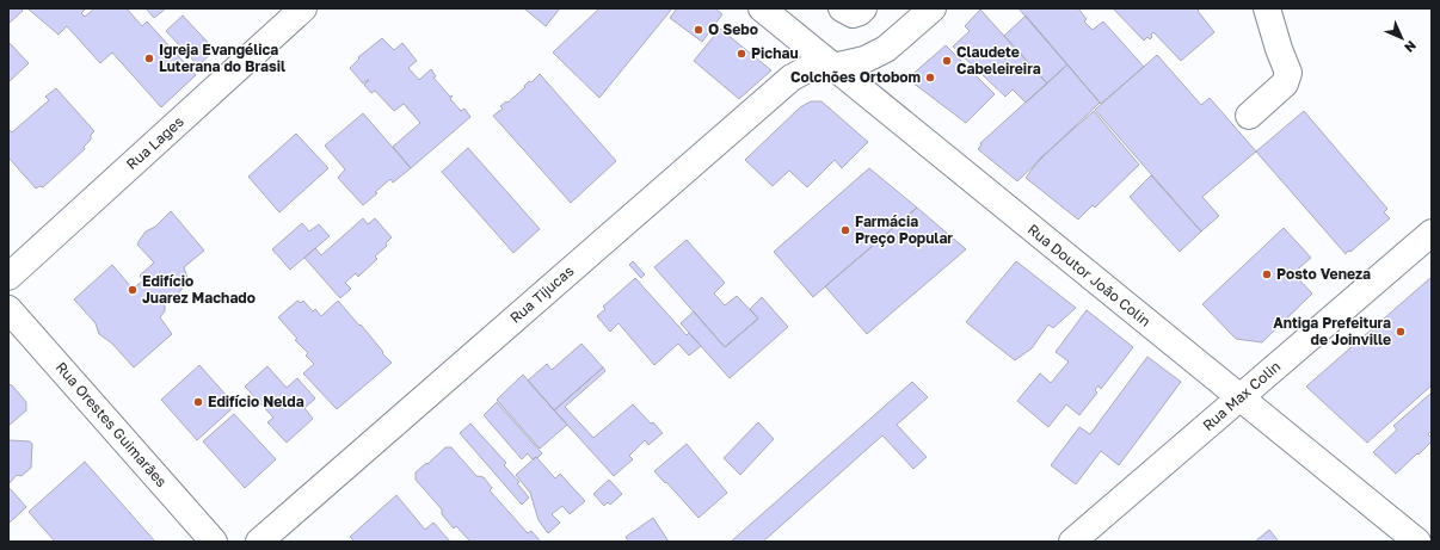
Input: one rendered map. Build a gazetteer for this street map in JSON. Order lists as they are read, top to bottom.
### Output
{
  "streets": {
    "main road": [
      "Rua Lages",
      "Rua Doutor João Colin",
      "Rua Tijucas",
      "Rua Max Colin",
      "Rua Orestes Guimarães"
    ]
  },
  "crossings": [
    ["Rua Doutor João Colin", "Rua Tijucas"],
    ["Rua Doutor João Colin", "Rua Max Colin"]
  ],
  "places": [
    "O Sebo",
    "Pichau",
    "Igreja Evangélica Luterana do Brasil",
    "Claudete Cabeleireira",
    "Colchões Ortobom",
    "Farmácia Preço Popular",
    "Posto Veneza",
    "Edifício Juarez Machado",
    "Antiga Prefeitura de Joinville",
    "Edifício Nelda"
  ],
  "north": "bottom right"
}
